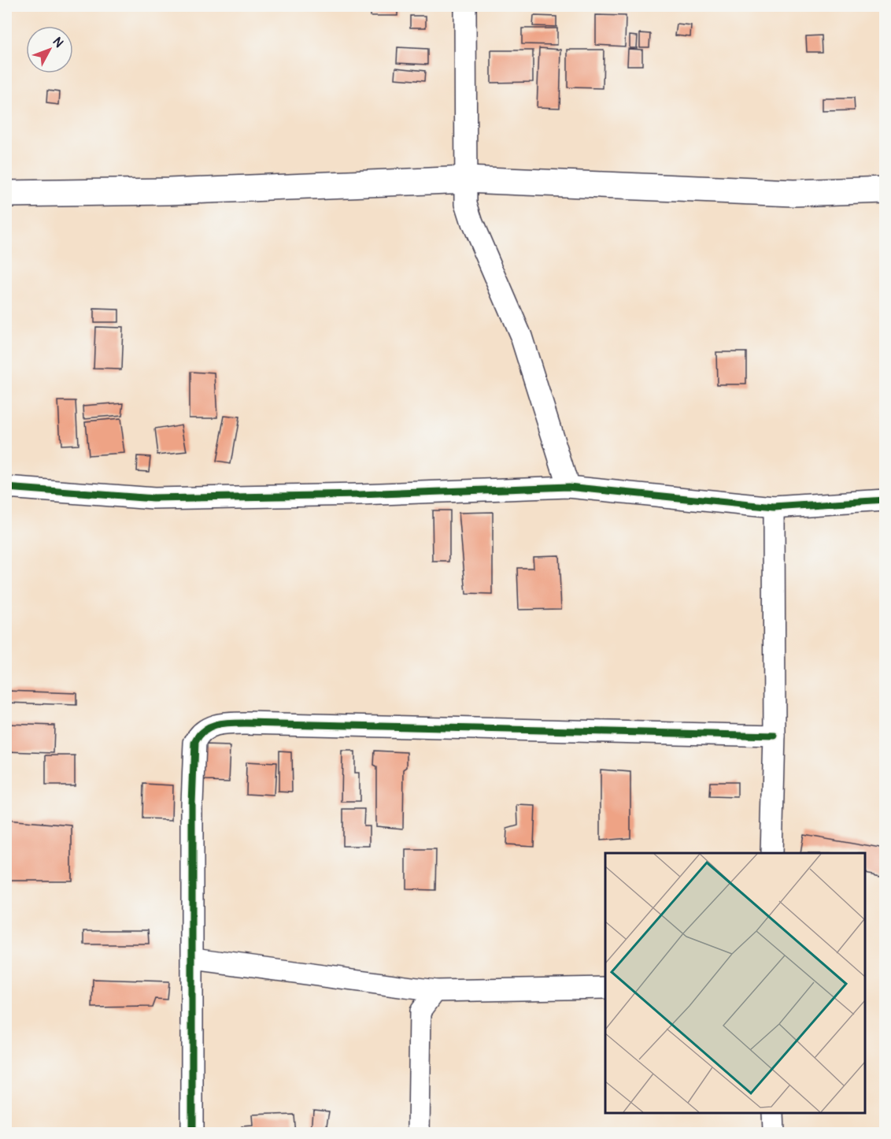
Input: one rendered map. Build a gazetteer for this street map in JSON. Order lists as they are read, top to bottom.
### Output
{
  "north": "top right"
}
